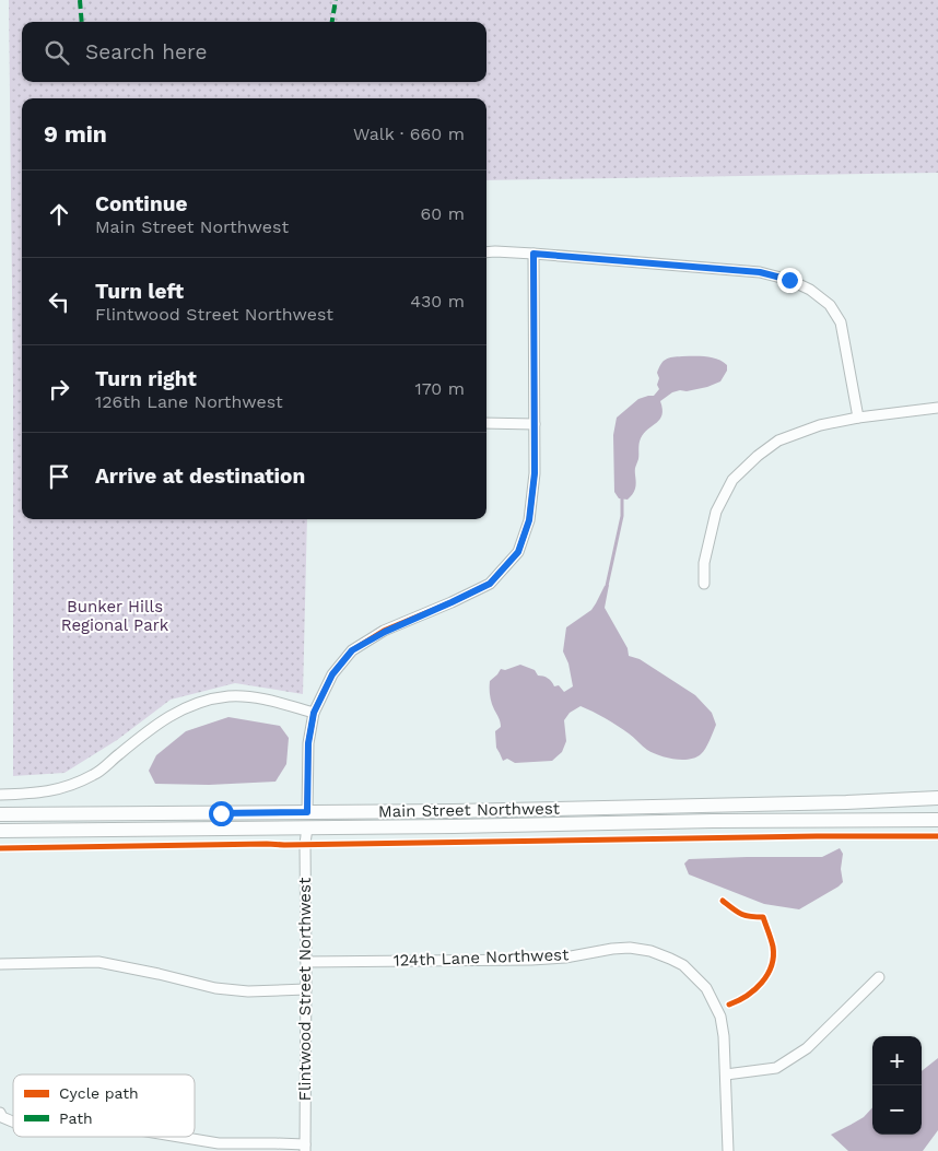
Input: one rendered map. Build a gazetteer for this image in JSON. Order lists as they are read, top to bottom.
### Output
{
  "streets": {
    "main road": ["Main Street Northwest"],
    "street": ["124th Lane Northwest", "Flintwood Street Northwest"]
  },
  "crossings": [
    ["Main Street Northwest", "Flintwood Street Northwest"],
    ["124th Lane Northwest", "Flintwood Street Northwest"]
  ],
  "parks": ["Bunker Hills Regional Park"],
  "legend": ["Cycle path", "Path"],
  "page": {
    "search": "Search here",
    "heading": ["9 min", "Walk · 660 m"],
    "list": [
      ["Continue", "Main Street Northwest", "60 m"],
      ["Turn left", "Flintwood Street Northwest", "430 m"],
      ["Turn right", "126th Lane Northwest", "170 m"],
      "Arrive at destination"
    ],
    "map_buttons": ["+", "−"]
  }
}
